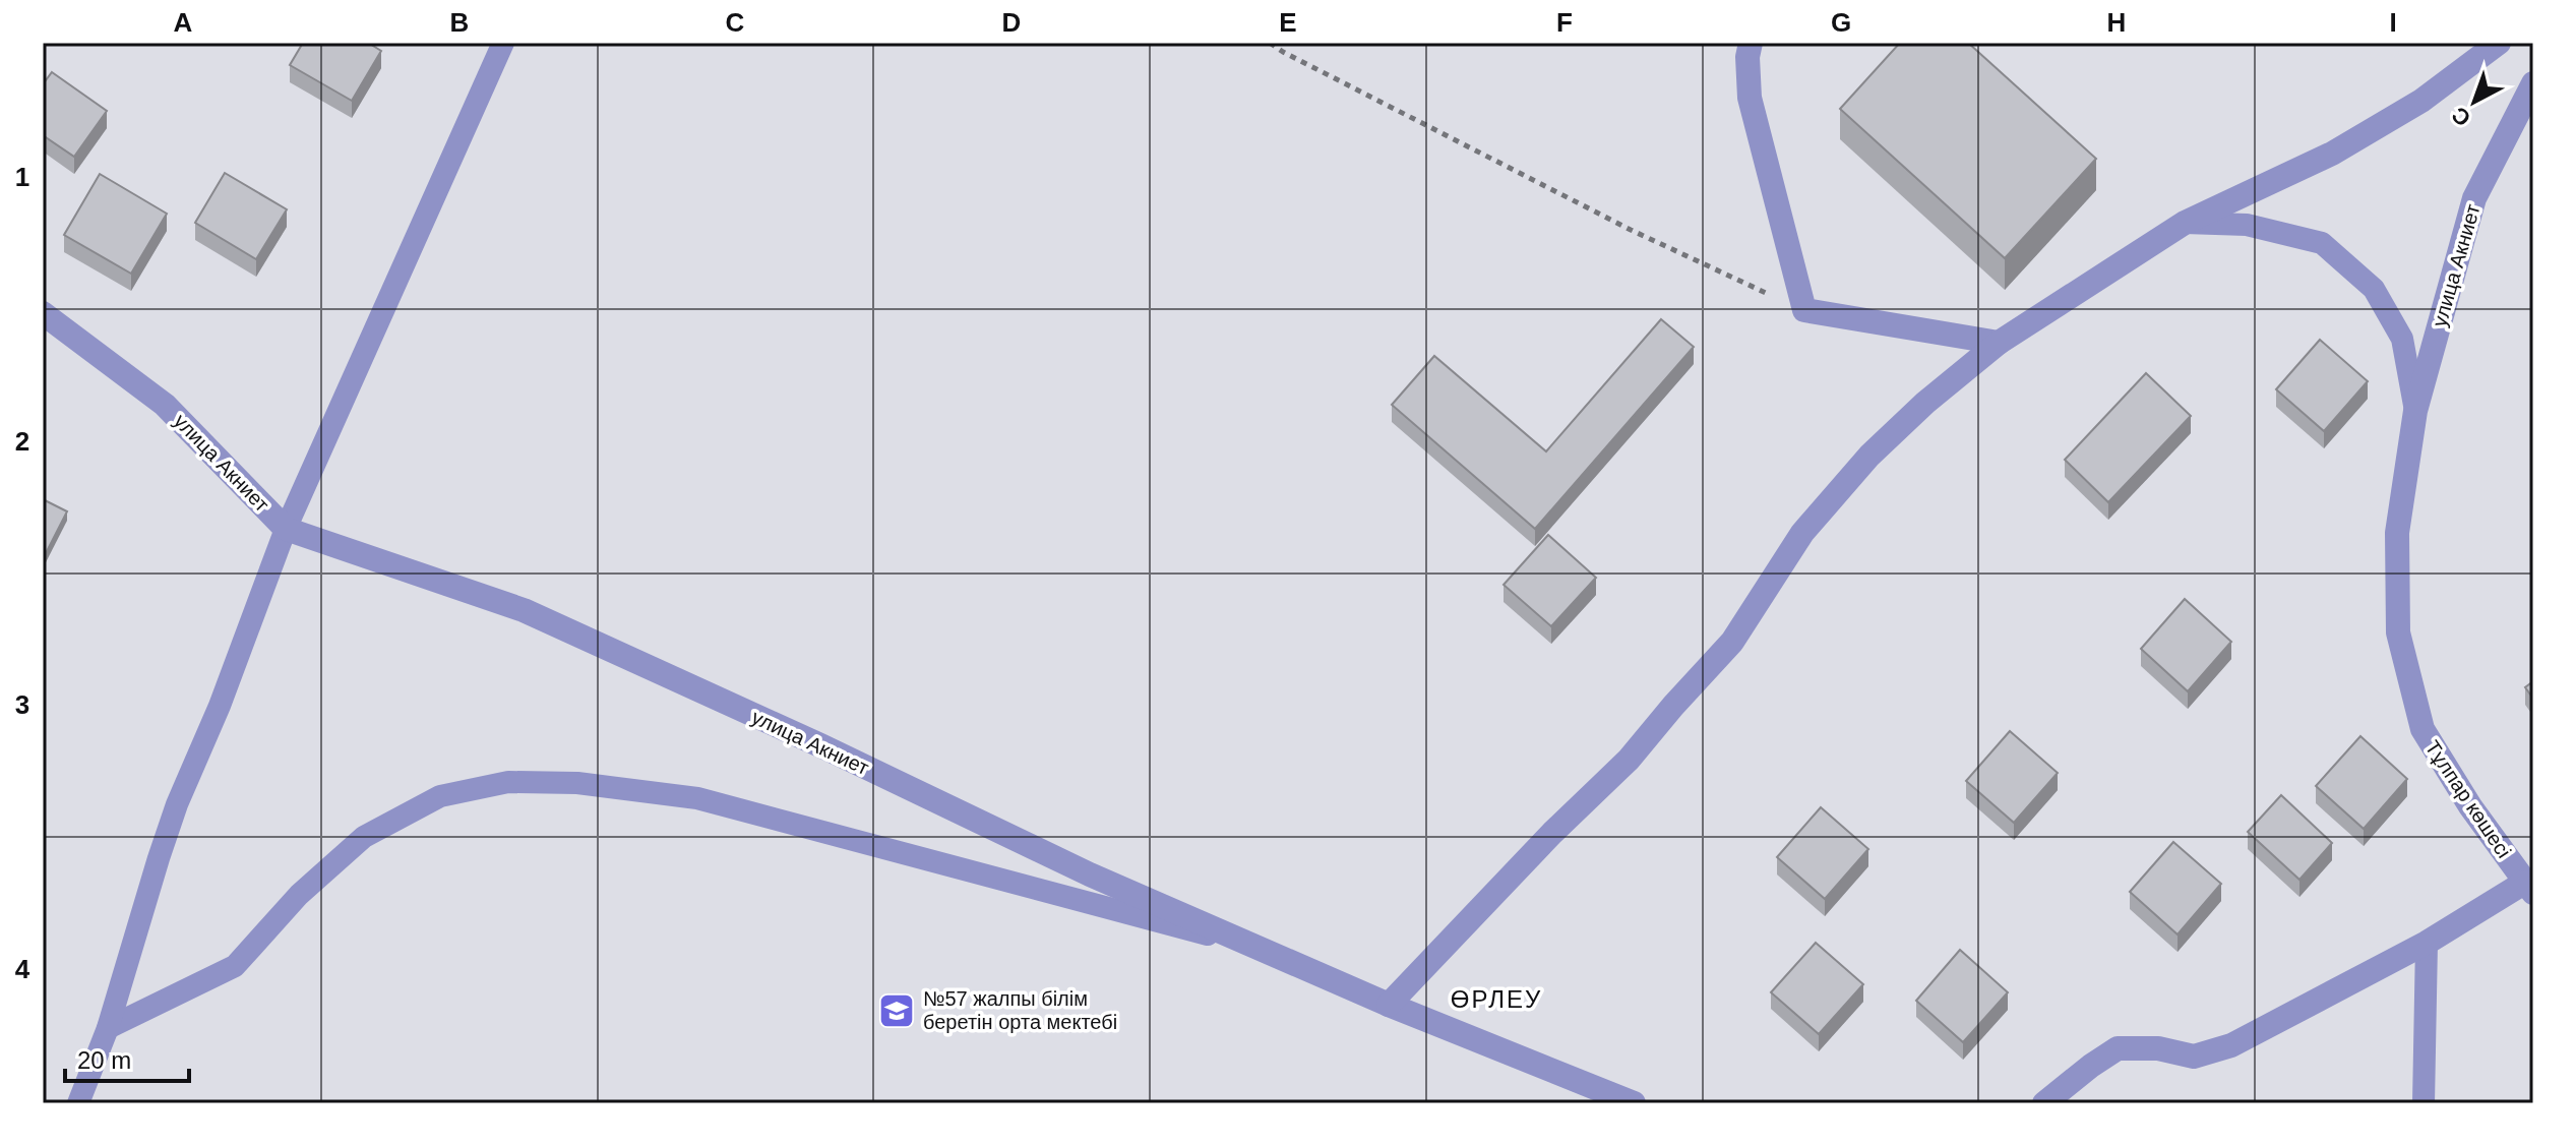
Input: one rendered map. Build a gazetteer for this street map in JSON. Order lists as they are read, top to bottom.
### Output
{
  "streets": {
    "street": ["улица Акниет", "Тұлпар көшесі"]
  },
  "crossings": [
    ["улица Акниет", "Тұлпар көшесі"]
  ],
  "districts": ["ӨРЛЕУ"],
  "places": {
    "school or university": ["№57 жалпы білім беретін орта мектебі"]
  },
  "scale_bar": "20 m",
  "north": "bottom left",
  "grid": {
    "columns": [
      "A",
      "B",
      "C",
      "D",
      "E",
      "F",
      "G",
      "H",
      "I"
    ],
    "rows": [
      "1",
      "2",
      "3",
      "4"
    ]
  }
}
